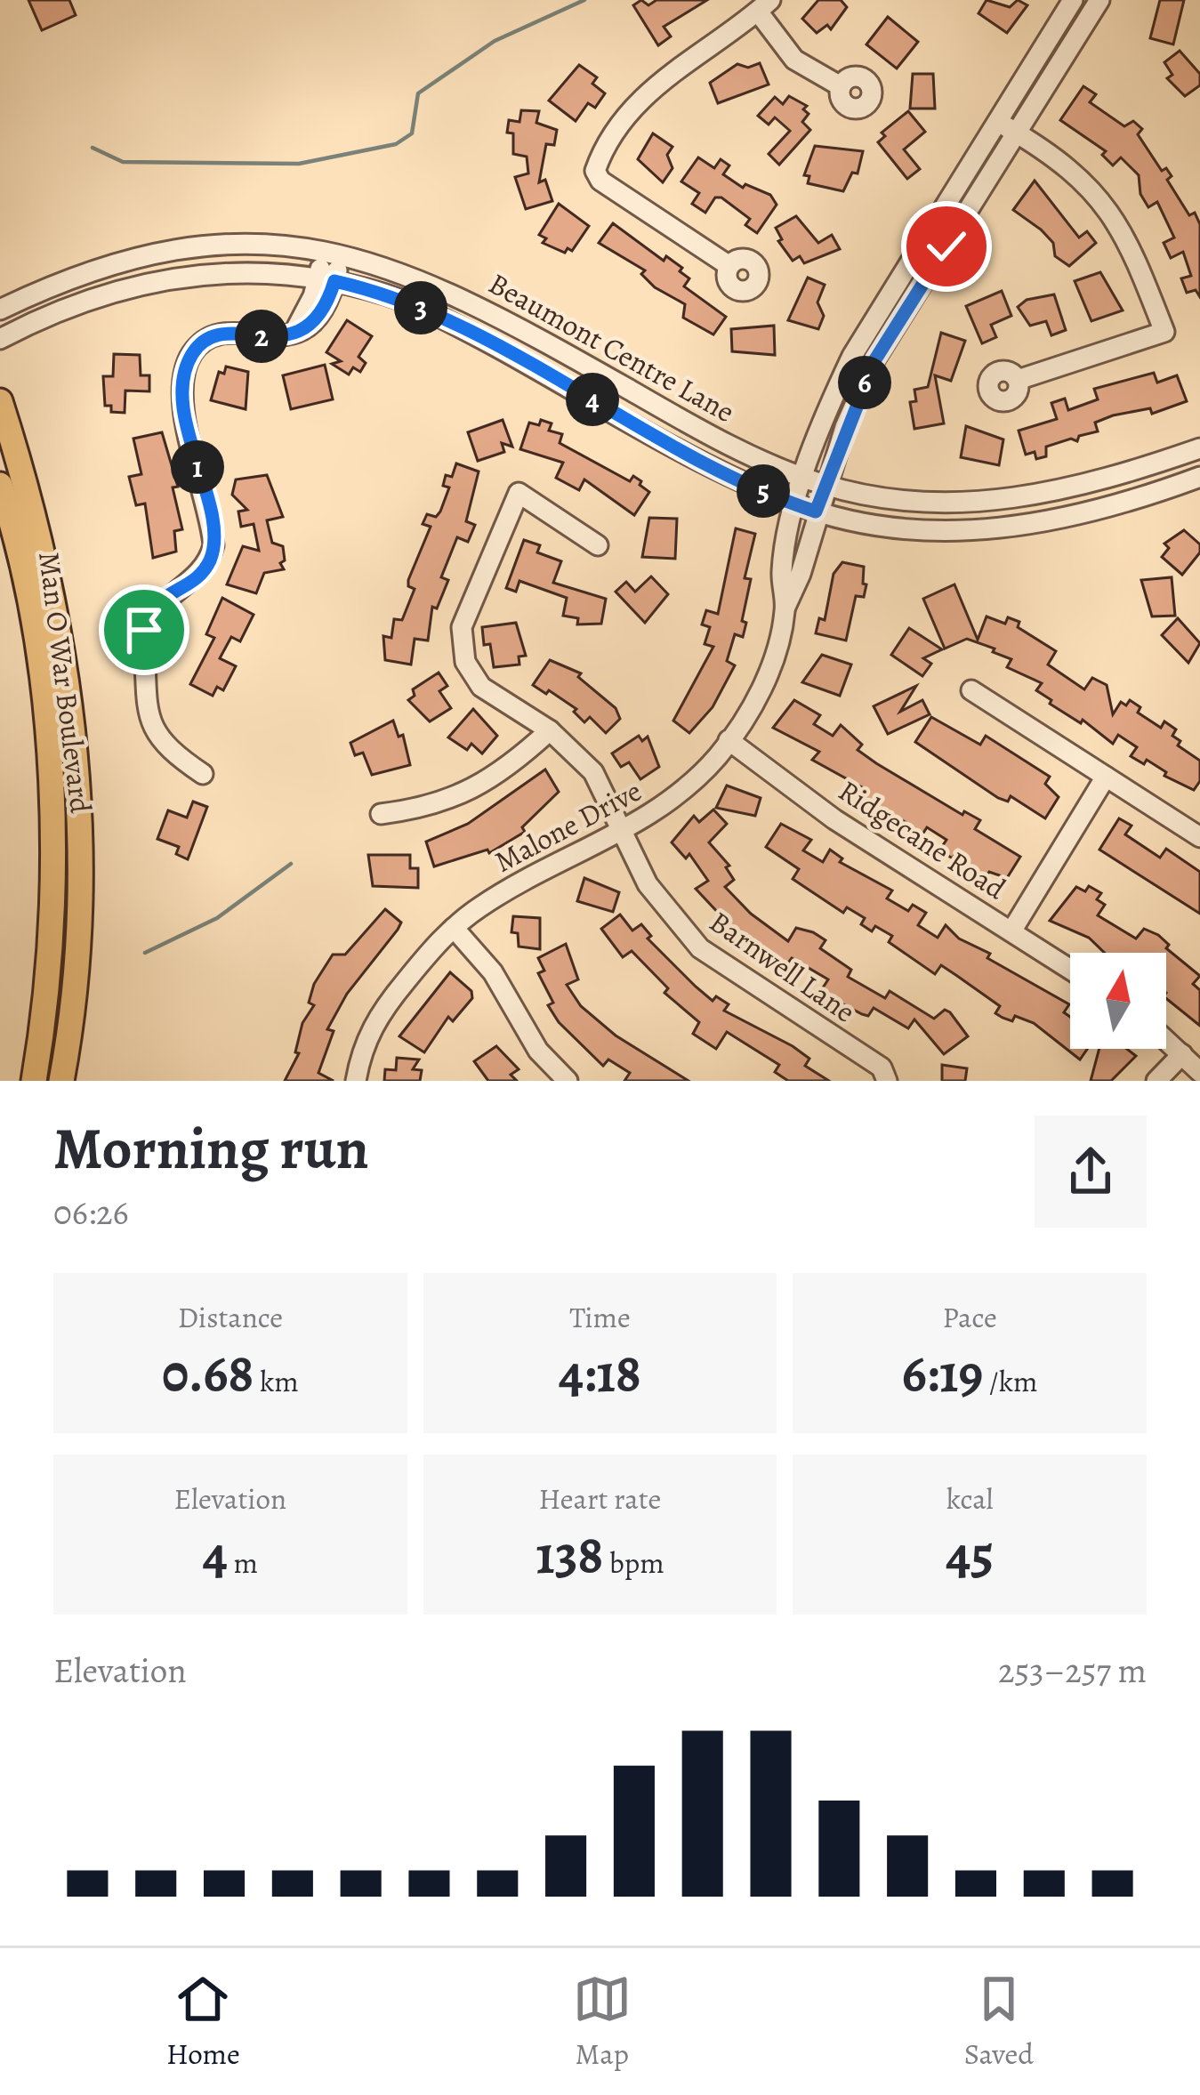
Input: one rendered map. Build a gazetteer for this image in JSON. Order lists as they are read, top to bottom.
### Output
{
  "streets": {
    "main road": ["Man O War Boulevard"],
    "street": [
      "Beaumont Centre Lane",
      "Malone Drive",
      "Ridgecane Road",
      "Barnwell Lane"
    ]
  },
  "crossings": [
    ["Beaumont Centre Lane", "Malone Drive"],
    ["Malone Drive", "Ridgecane Road"],
    ["Malone Drive", "Barnwell Lane"]
  ],
  "north": "top",
  "page": {
    "pins": [
      "3",
      "2",
      "6",
      "4",
      "1",
      "5"
    ],
    "heading": ["Morning run", "06:26"],
    "stats": [
      ["Distance", "0.68 km"],
      ["Time", "4:18"],
      ["Pace", "6:19 /km"],
      ["Elevation", "4 m"],
      ["Heart rate", "138 bpm"],
      ["kcal", "45"]
    ],
    "chart": ["Elevation", "253–257 m"],
    "tabs": ["Home", "Map", "Saved"]
  }
}
